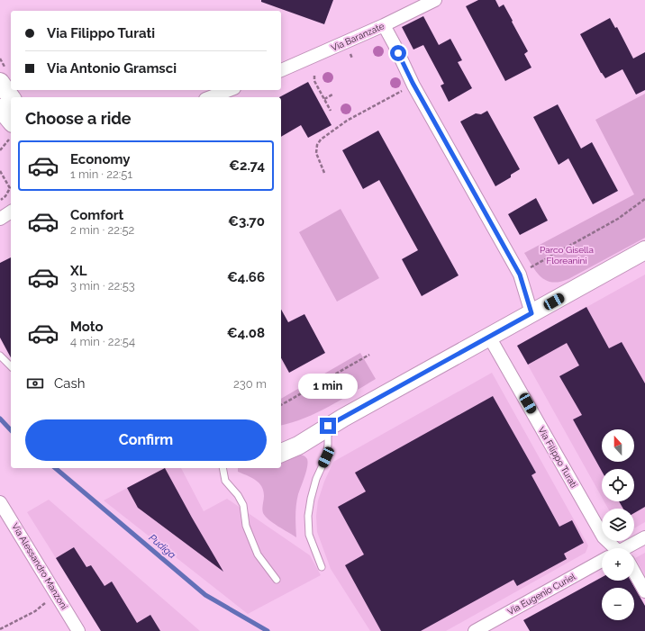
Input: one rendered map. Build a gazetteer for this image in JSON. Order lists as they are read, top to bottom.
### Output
{
  "streets": {
    "street": [
      "Via Baranzate",
      "Via Filippo Turati",
      "Via Alessandro Manzoni",
      "Via Eugenio Curiel"
    ]
  },
  "water": ["Pudiga"],
  "parks": ["Parco Gisella Floreanini"],
  "north": "top",
  "page": {
    "banner": ["Via Filippo Turati", "Via Antonio Gramsci"],
    "heading": "Choose a ride",
    "list": [
      {
        "name": "Economy",
        "note": "1 min · 22:51",
        "value": "€2.74"
      },
      {
        "name": "Comfort",
        "note": "2 min · 22:52",
        "value": "€3.70"
      },
      {
        "name": "XL",
        "note": "3 min · 22:53",
        "value": "€4.66"
      },
      {
        "name": "Moto",
        "note": "4 min · 22:54",
        "value": "€4.08"
      }
    ],
    "pay": ["Cash", "230 m"],
    "bubble": "1 min",
    "buttons": "Confirm",
    "map_buttons": ["+", "−"]
  }
}
